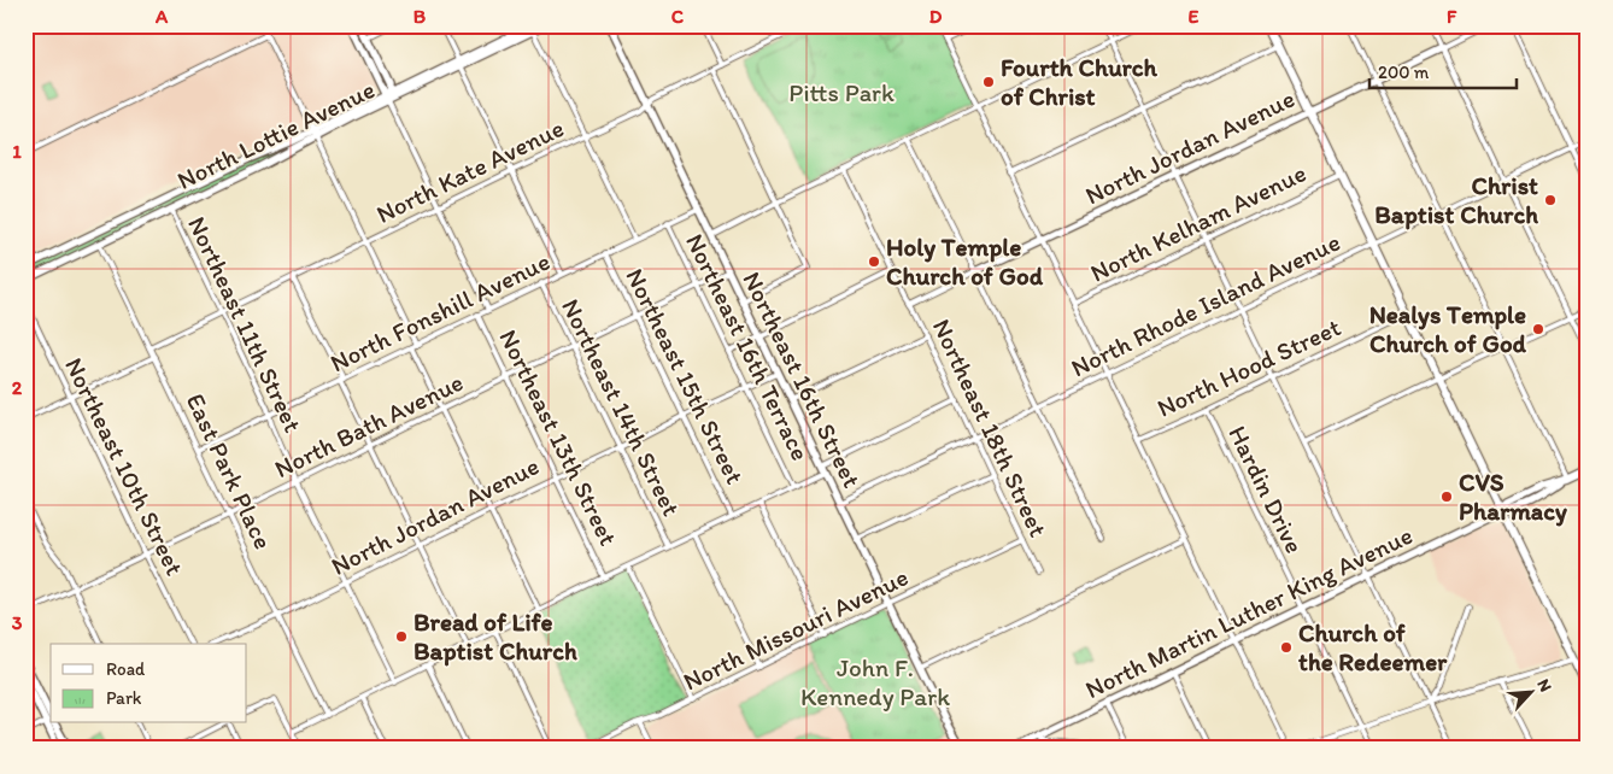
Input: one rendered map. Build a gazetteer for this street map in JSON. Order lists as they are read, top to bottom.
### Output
{
  "streets": {
    "main road": [
      "North Lottie Avenue",
      "North Jordan Avenue",
      "Northeast 16th Street",
      "Northeast 13th Street",
      "North Martin Luther King Avenue"
    ],
    "street": [
      "North Kate Avenue",
      "North Kelham Avenue",
      "North Rhode Island Avenue",
      "North Fonshill Avenue",
      "Northeast 11th Street",
      "Northeast 16th Terrace",
      "North Hood Street",
      "Northeast 15th Street",
      "Northeast 14th Street",
      "North Bath Avenue",
      "Northeast 18th Street",
      "Northeast 10th Street",
      "East Park Place",
      "Hardin Drive",
      "North Missouri Avenue"
    ]
  },
  "crossings": [
    ["North Lottie Avenue", "Northeast 11th Street"],
    ["North Lottie Avenue", "Northeast 15th Street"],
    ["North Lottie Avenue", "Northeast 14th Street"],
    ["North Lottie Avenue", "Northeast 13th Street"],
    ["North Lottie Avenue", "East Park Place"],
    ["North Jordan Avenue", "Northeast 11th Street"],
    ["North Jordan Avenue", "Northeast 16th Terrace"],
    ["North Jordan Avenue", "Northeast 15th Street"],
    ["North Jordan Avenue", "Northeast 16th Street"],
    ["North Jordan Avenue", "Northeast 14th Street"],
    ["North Jordan Avenue", "Northeast 18th Street"],
    ["North Jordan Avenue", "Northeast 13th Street"],
    ["North Jordan Avenue", "East Park Place"],
    ["North Kate Avenue", "Northeast 11th Street"],
    ["North Kate Avenue", "Northeast 15th Street"],
    ["North Kate Avenue", "Northeast 16th Street"],
    ["North Kate Avenue", "Northeast 14th Street"],
    ["North Kate Avenue", "Northeast 13th Street"],
    ["North Kate Avenue", "East Park Place"],
    ["North Rhode Island Avenue", "Northeast 16th Street"],
    ["North Rhode Island Avenue", "Northeast 18th Street"],
    ["North Fonshill Avenue", "Northeast 11th Street"],
    ["North Fonshill Avenue", "Northeast 16th Terrace"],
    ["North Fonshill Avenue", "Northeast 15th Street"],
    ["North Fonshill Avenue", "Northeast 16th Street"],
    ["North Fonshill Avenue", "Northeast 14th Street"],
    ["North Fonshill Avenue", "Northeast 13th Street"],
    ["North Fonshill Avenue", "East Park Place"],
    ["Northeast 11th Street", "North Bath Avenue"],
    ["Northeast 16th Terrace", "North Bath Avenue"],
    ["North Hood Street", "Hardin Drive"],
    ["Northeast 15th Street", "North Bath Avenue"],
    ["Northeast 15th Street", "North Missouri Avenue"],
    ["Northeast 16th Street", "North Bath Avenue"],
    ["Northeast 16th Street", "North Missouri Avenue"],
    ["Northeast 14th Street", "North Bath Avenue"],
    ["Northeast 14th Street", "North Missouri Avenue"],
    ["North Bath Avenue", "Northeast 13th Street"],
    ["North Bath Avenue", "Northeast 10th Street"],
    ["North Bath Avenue", "East Park Place"],
    ["Northeast 18th Street", "North Missouri Avenue"],
    ["Northeast 13th Street", "North Missouri Avenue"],
    ["Hardin Drive", "North Martin Luther King Avenue"]
  ],
  "parks": ["Pitts Park", "John F. Kennedy Park"],
  "places": [
    "Fourth Church of Christ",
    "Christ Baptist Church",
    "Holy Temple Church of God",
    "Nealys Temple Church of God",
    "CVS Pharmacy",
    "Bread of Life Baptist Church",
    "Church of the Redeemer"
  ],
  "legend": ["Road", "Park"],
  "scale_bar": "200 m",
  "north": "top right",
  "grid": {
    "columns": [
      "A",
      "B",
      "C",
      "D",
      "E",
      "F"
    ],
    "rows": ["1", "2", "3"]
  }
}
